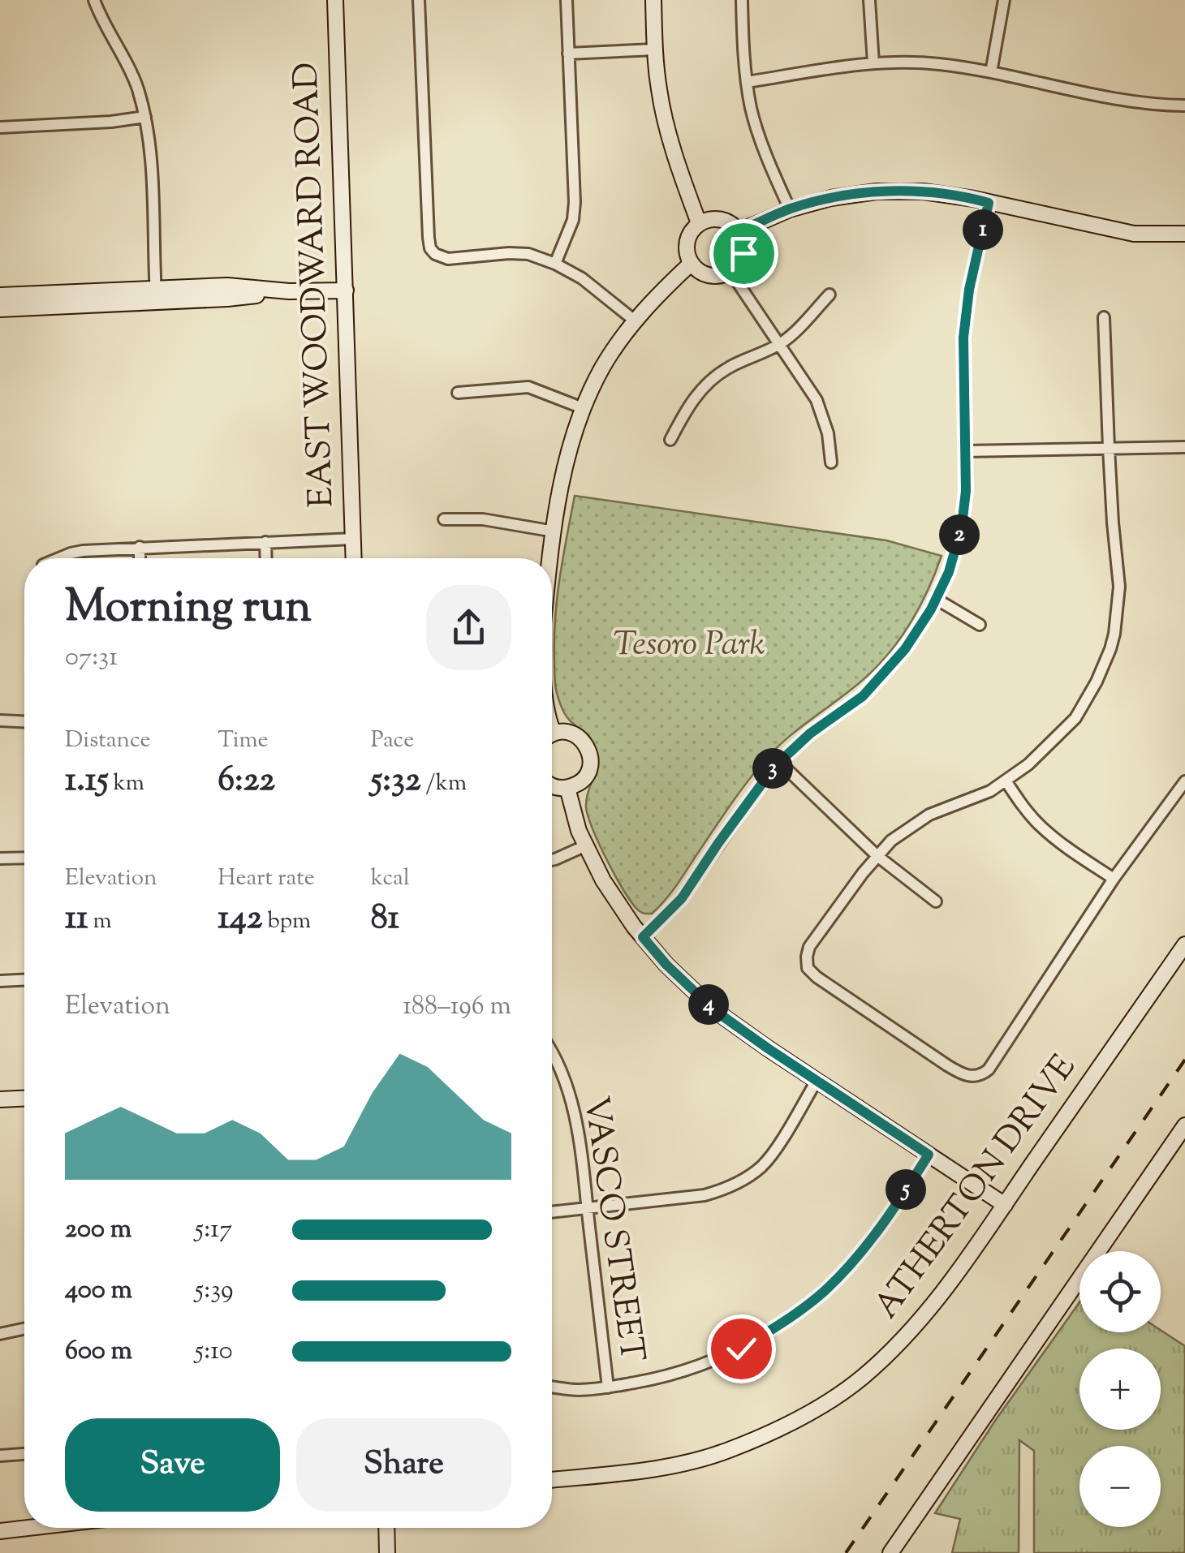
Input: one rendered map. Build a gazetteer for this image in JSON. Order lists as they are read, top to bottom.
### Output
{
  "streets": {
    "street": ["EAST WOODWARD ROAD", "ATHERTON DRIVE", "VASCO STREET"]
  },
  "parks": ["Tesoro Park"],
  "page": {
    "pins": [
      "1",
      "2",
      "3",
      "4",
      "5"
    ],
    "heading": ["Morning run", "07:31"],
    "stats": [
      ["Distance", "1.15 km"],
      ["Time", "6:22"],
      ["Pace", "5:32 /km"],
      ["Elevation", "11 m"],
      ["Heart rate", "142 bpm"],
      ["kcal", "81"]
    ],
    "chart": ["Elevation", "188–196 m"],
    "list": [
      {
        "name": "200 m",
        "note": "5:17"
      },
      {
        "name": "400 m",
        "note": "5:39"
      },
      {
        "name": "600 m",
        "note": "5:10"
      }
    ],
    "map_buttons": ["+", "−"],
    "buttons": ["Save", "Share"]
  }
}
